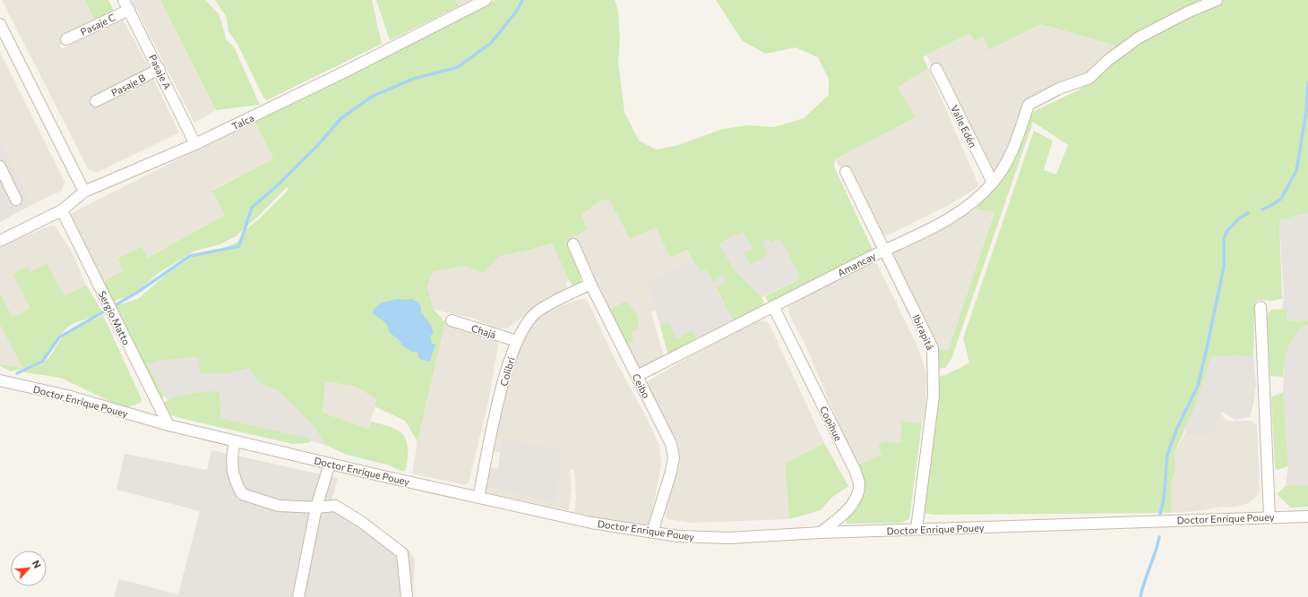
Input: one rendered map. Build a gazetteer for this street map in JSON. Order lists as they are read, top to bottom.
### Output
{
  "streets": {
    "street": [
      "Pasaje C",
      "Pasaje A",
      "Pasaje B",
      "Talca",
      "Valle Edén",
      "Amancay",
      "Sergio Matto",
      "Chajá",
      "Ibirapitá",
      "Colibrí",
      "Ceibo",
      "Doctor Enrique Pouey",
      "Copihue"
    ]
  },
  "crossings": [
    ["Pasaje C", "Pasaje A"],
    ["Pasaje A", "Pasaje B"],
    ["Pasaje A", "Talca"],
    ["Talca", "Sergio Matto"],
    ["Valle Edén", "Amancay"],
    ["Amancay", "Ibirapitá"],
    ["Amancay", "Ceibo"],
    ["Amancay", "Copihue"],
    ["Sergio Matto", "Doctor Enrique Pouey"],
    ["Chajá", "Colibrí"],
    ["Ibirapitá", "Doctor Enrique Pouey"],
    ["Colibrí", "Ceibo"],
    ["Colibrí", "Doctor Enrique Pouey"],
    ["Ceibo", "Doctor Enrique Pouey"],
    ["Doctor Enrique Pouey", "Copihue"]
  ],
  "north": "top right"
}
